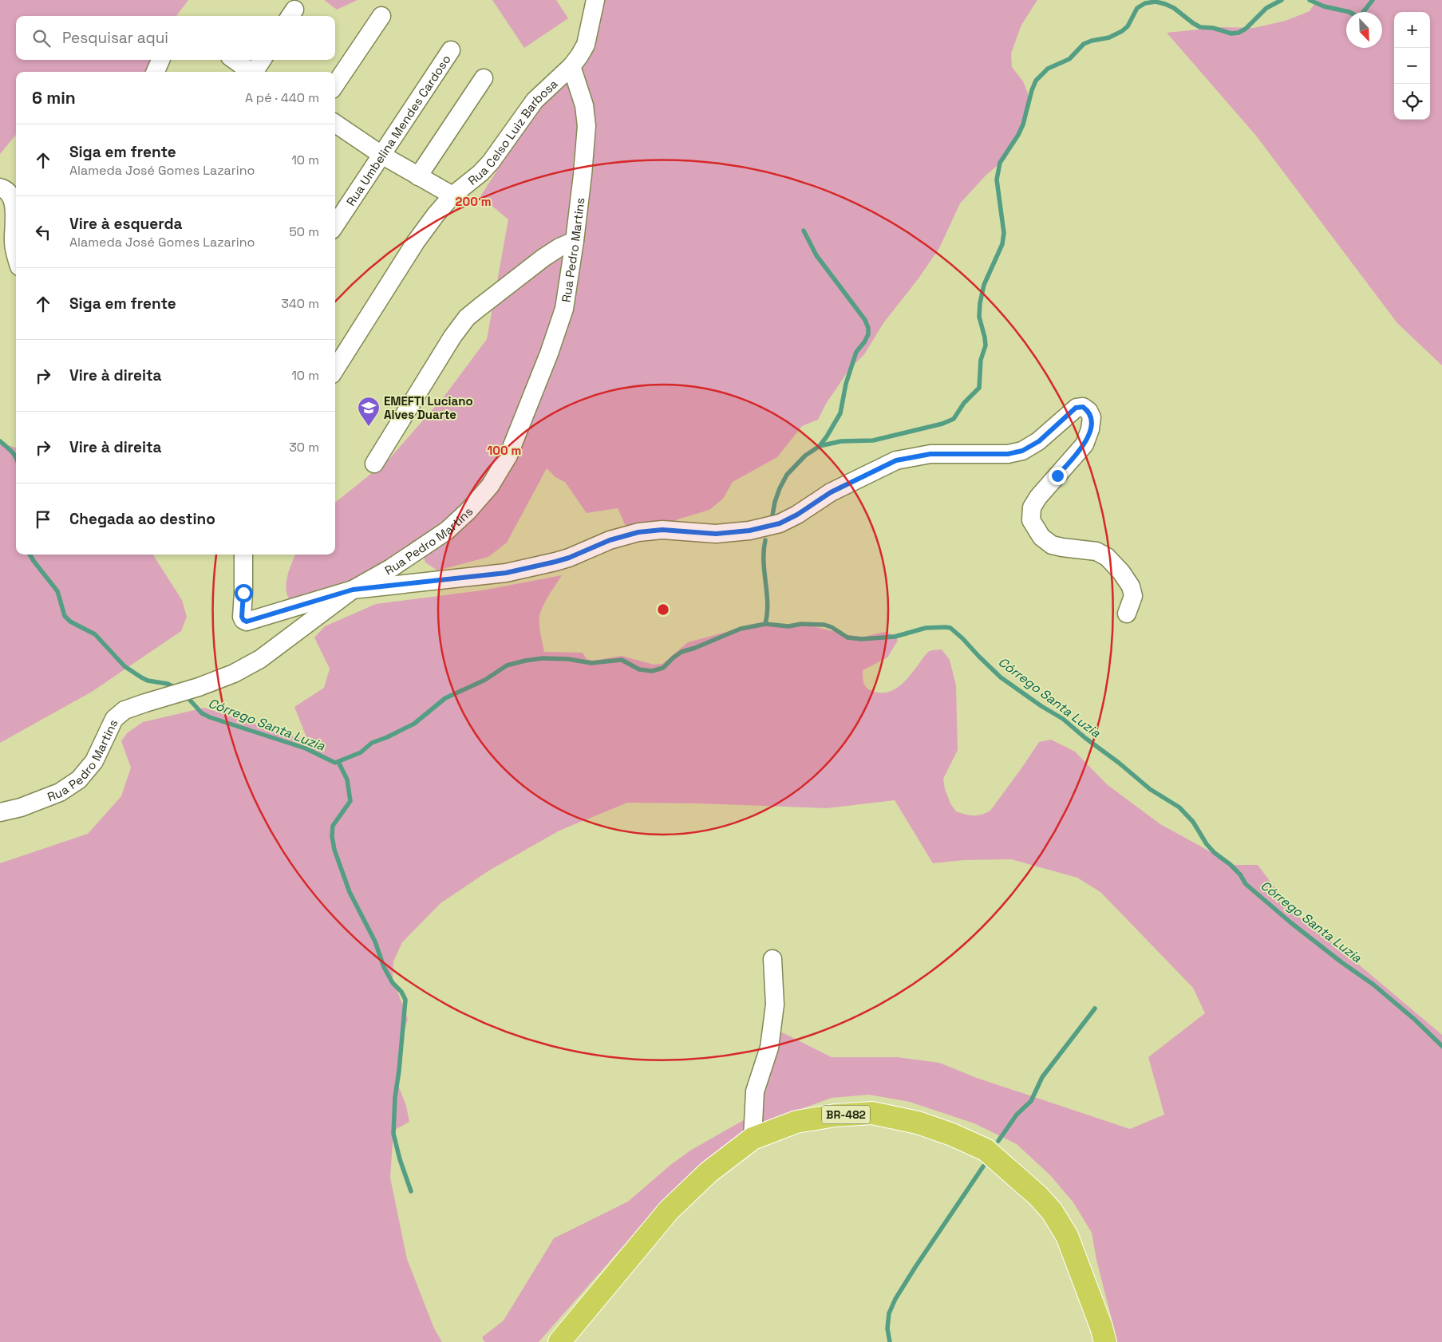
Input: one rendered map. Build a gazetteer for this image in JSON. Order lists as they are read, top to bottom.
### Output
{
  "streets": {
    "highway": ["BR-482"],
    "street": ["Rua Umbelina Mendes Cardoso", "Rua Celso Luiz Barbosa", "Rua Pedro Martins"]
  },
  "crossings": [
    ["Rua Celso Luiz Barbosa", "Rua Pedro Martins"]
  ],
  "water": ["Córrego Santa Luzia"],
  "places": {
    "school or university": ["EMEFTI Luciano Alves Duarte"]
  },
  "north": "bottom right",
  "page": {
    "map_buttons": ["+", "−"],
    "search": "Pesquisar aqui",
    "heading": ["6 min", "A pé · 440 m"],
    "list": [
      ["Siga em frente", "Alameda José Gomes Lazarino", "10 m"],
      ["Vire à esquerda", "Alameda José Gomes Lazarino", "50 m"],
      ["Siga em frente", "340 m"],
      ["Vire à direita", "10 m"],
      ["Vire à direita", "30 m"],
      "Chegada ao destino"
    ]
  },
  "rings": ["200 m", "100 m"]
}
